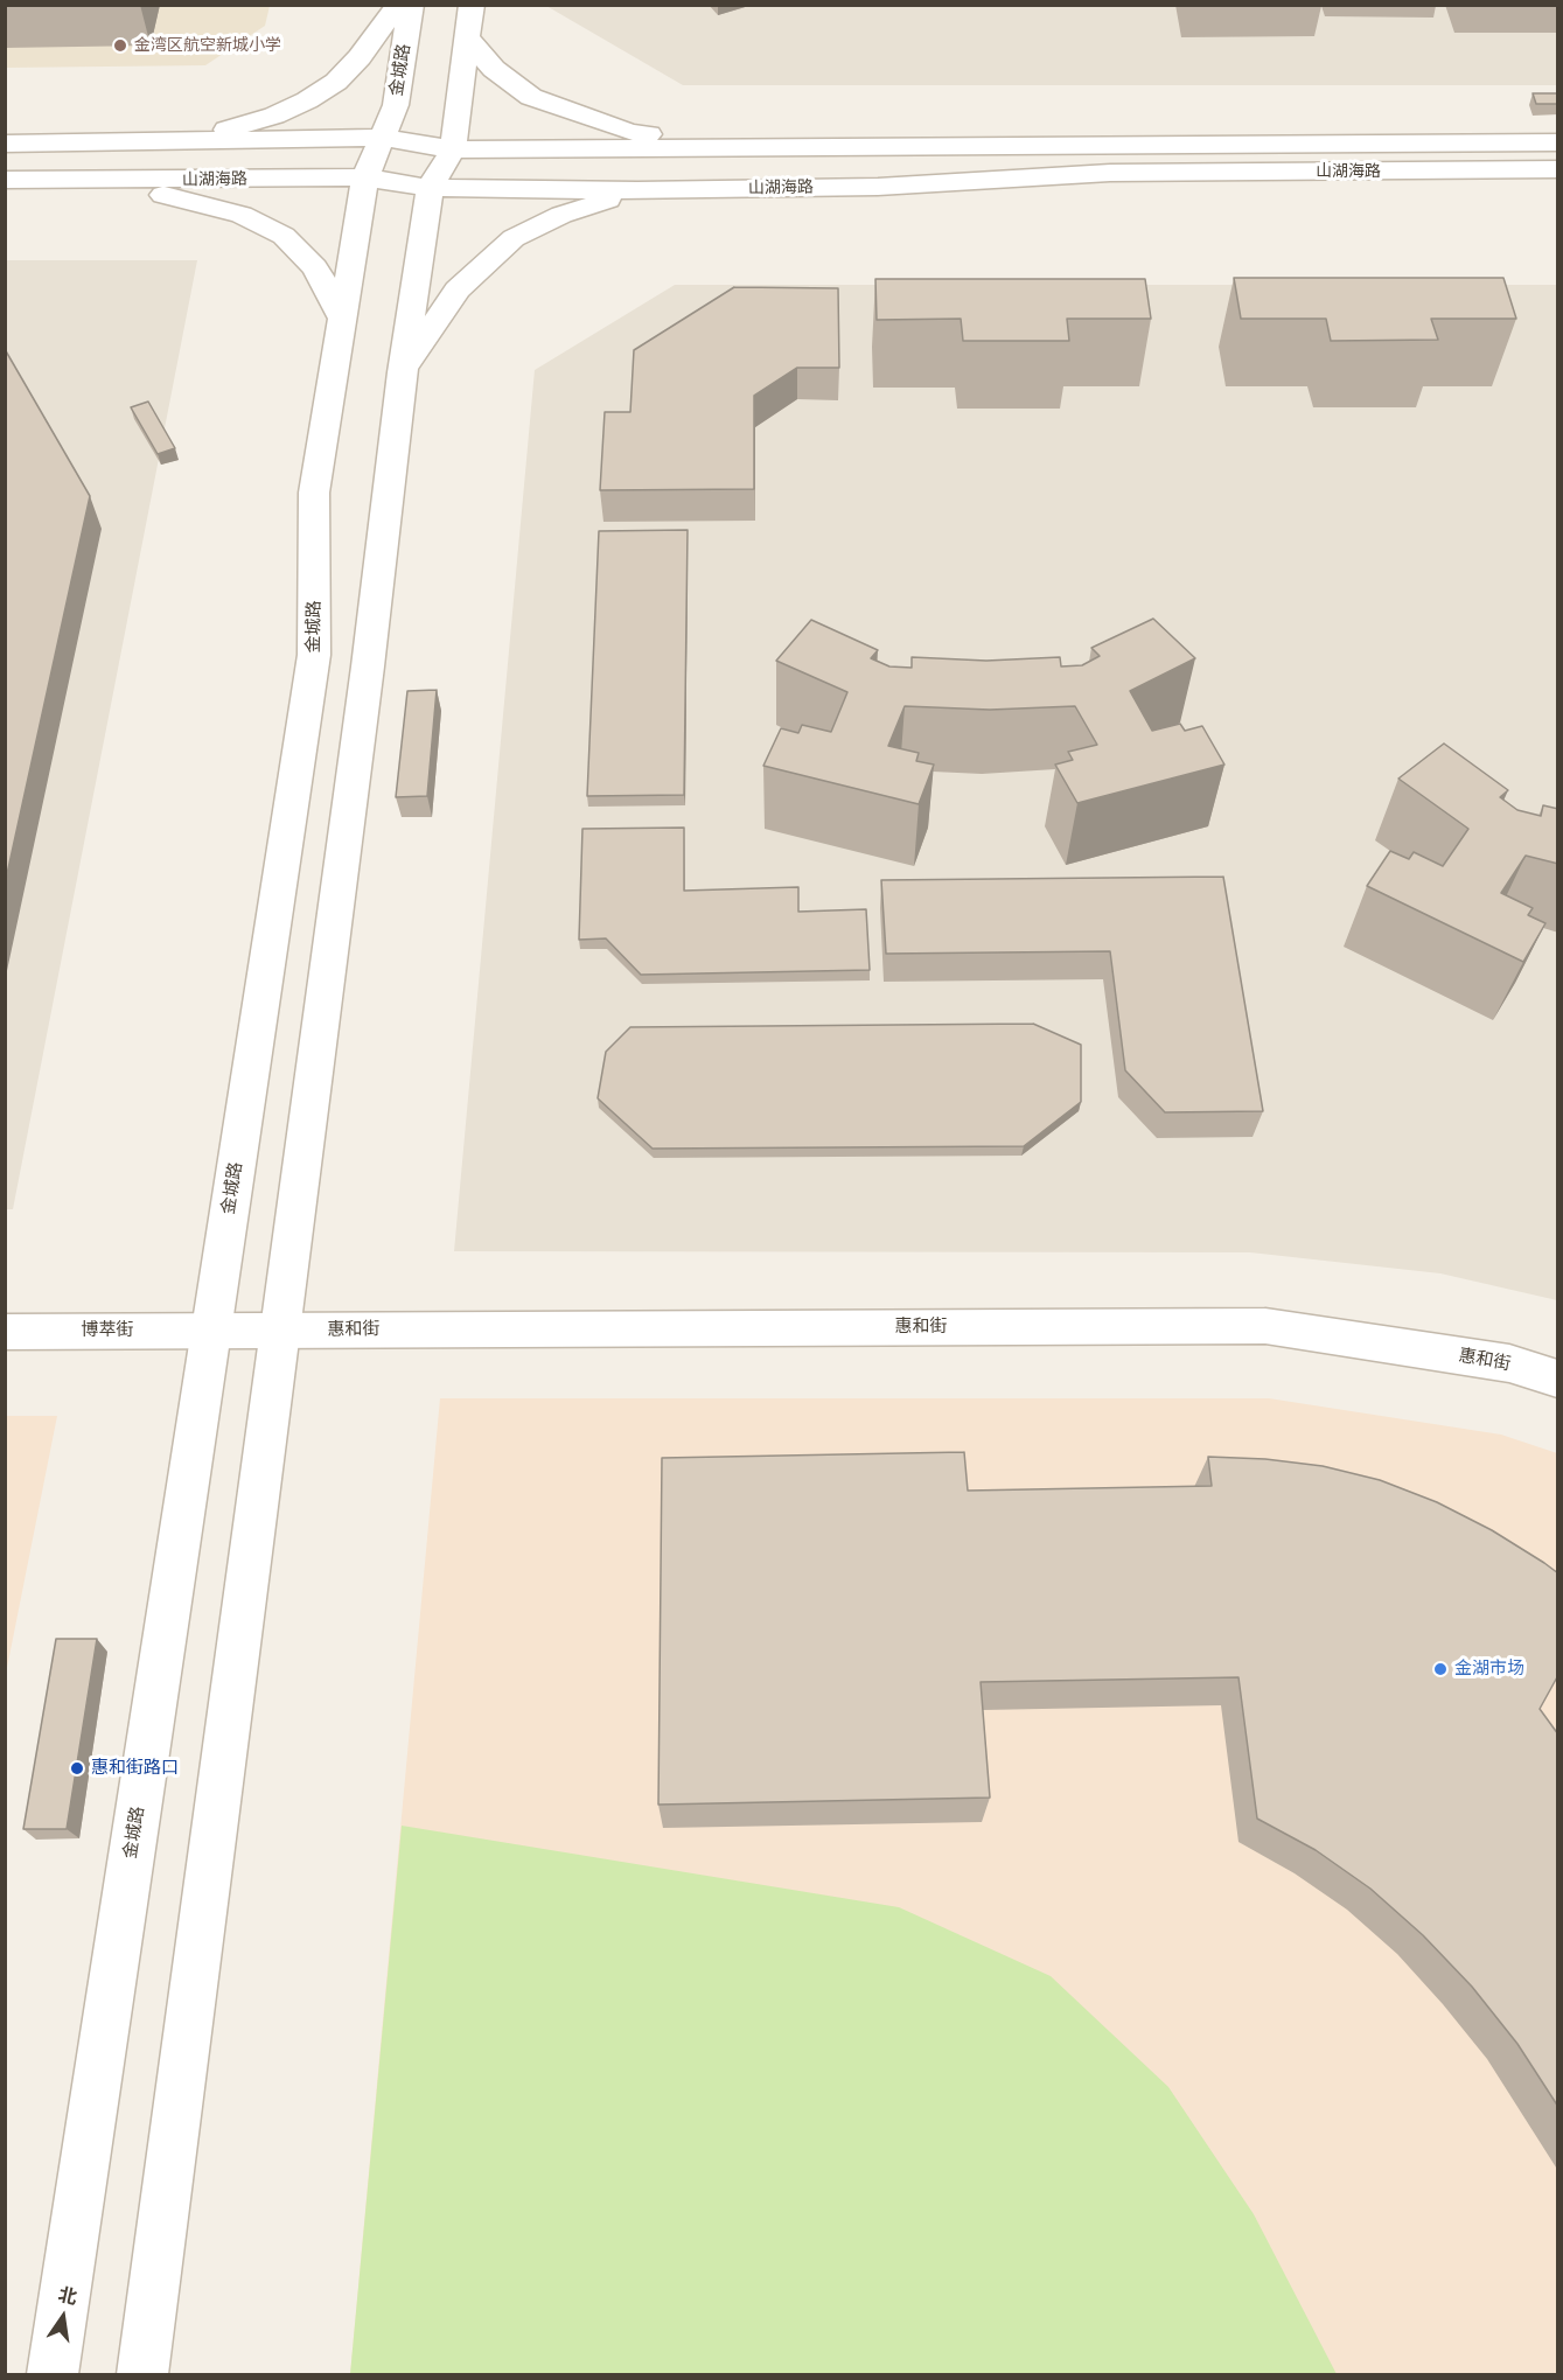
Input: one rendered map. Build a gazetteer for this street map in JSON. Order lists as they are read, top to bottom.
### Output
{
  "streets": {
    "street": [
      "金城路",
      "山湖海路",
      "惠和街",
      "博萃街"
    ]
  },
  "crossings": [
    ["金城路", "山湖海路"],
    ["金城路", "惠和街"],
    ["金城路", "博萃街"],
    ["惠和街", "博萃街"]
  ],
  "places": ["金湾区航空新城小学", "金湖市场", "惠和街路口"],
  "north": "top"
}
